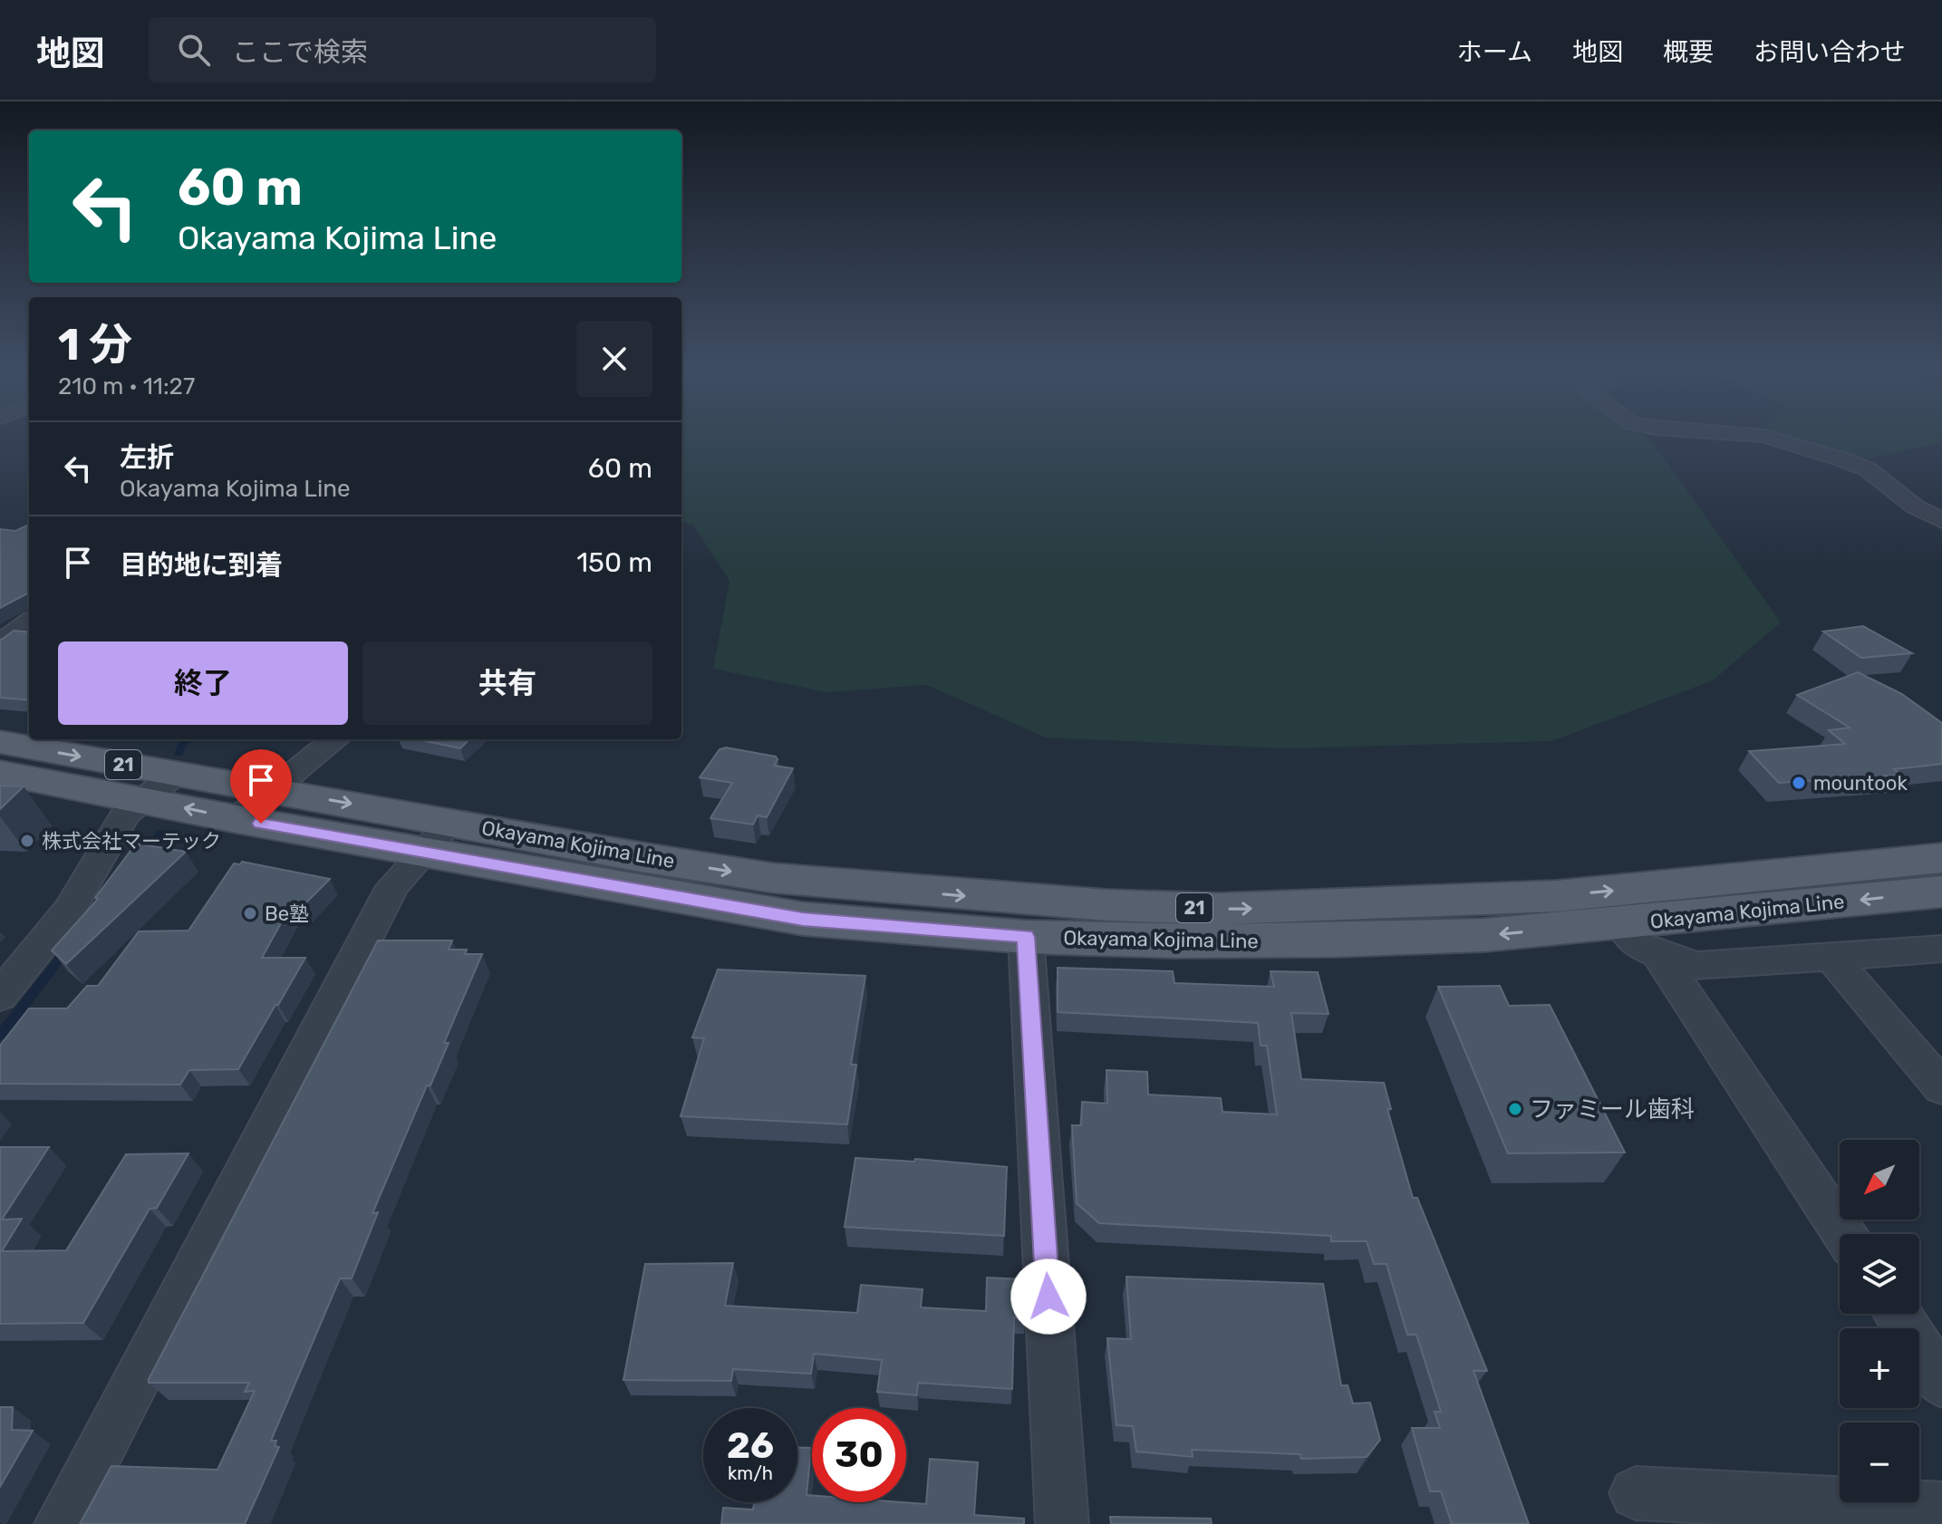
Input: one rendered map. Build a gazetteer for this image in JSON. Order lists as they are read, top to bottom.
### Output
{
  "streets": {
    "main road": ["21", "Okayama Kojima Line"]
  },
  "places": [
    "mountook",
    "株式会社マーテック",
    "Be塾",
    "ファミール歯科"
  ],
  "north": "bottom left",
  "page": {
    "header": "地図",
    "search": "ここで検索",
    "nav": [
      "ホーム",
      "地図",
      "概要",
      "お問い合わせ"
    ],
    "turn": ["60 m", "Okayama Kojima Line"],
    "heading": ["1 分", "210 m · 11:27"],
    "list": [
      {
        "name": "左折",
        "note": "Okayama Kojima Line",
        "value": "60 m"
      },
      {
        "name": "目的地に到着",
        "value": "150 m"
      }
    ],
    "buttons": ["終了", "共有"],
    "map_buttons": ["+", "−"],
    "speed": "26 km/h",
    "limit": "30"
  }
}
